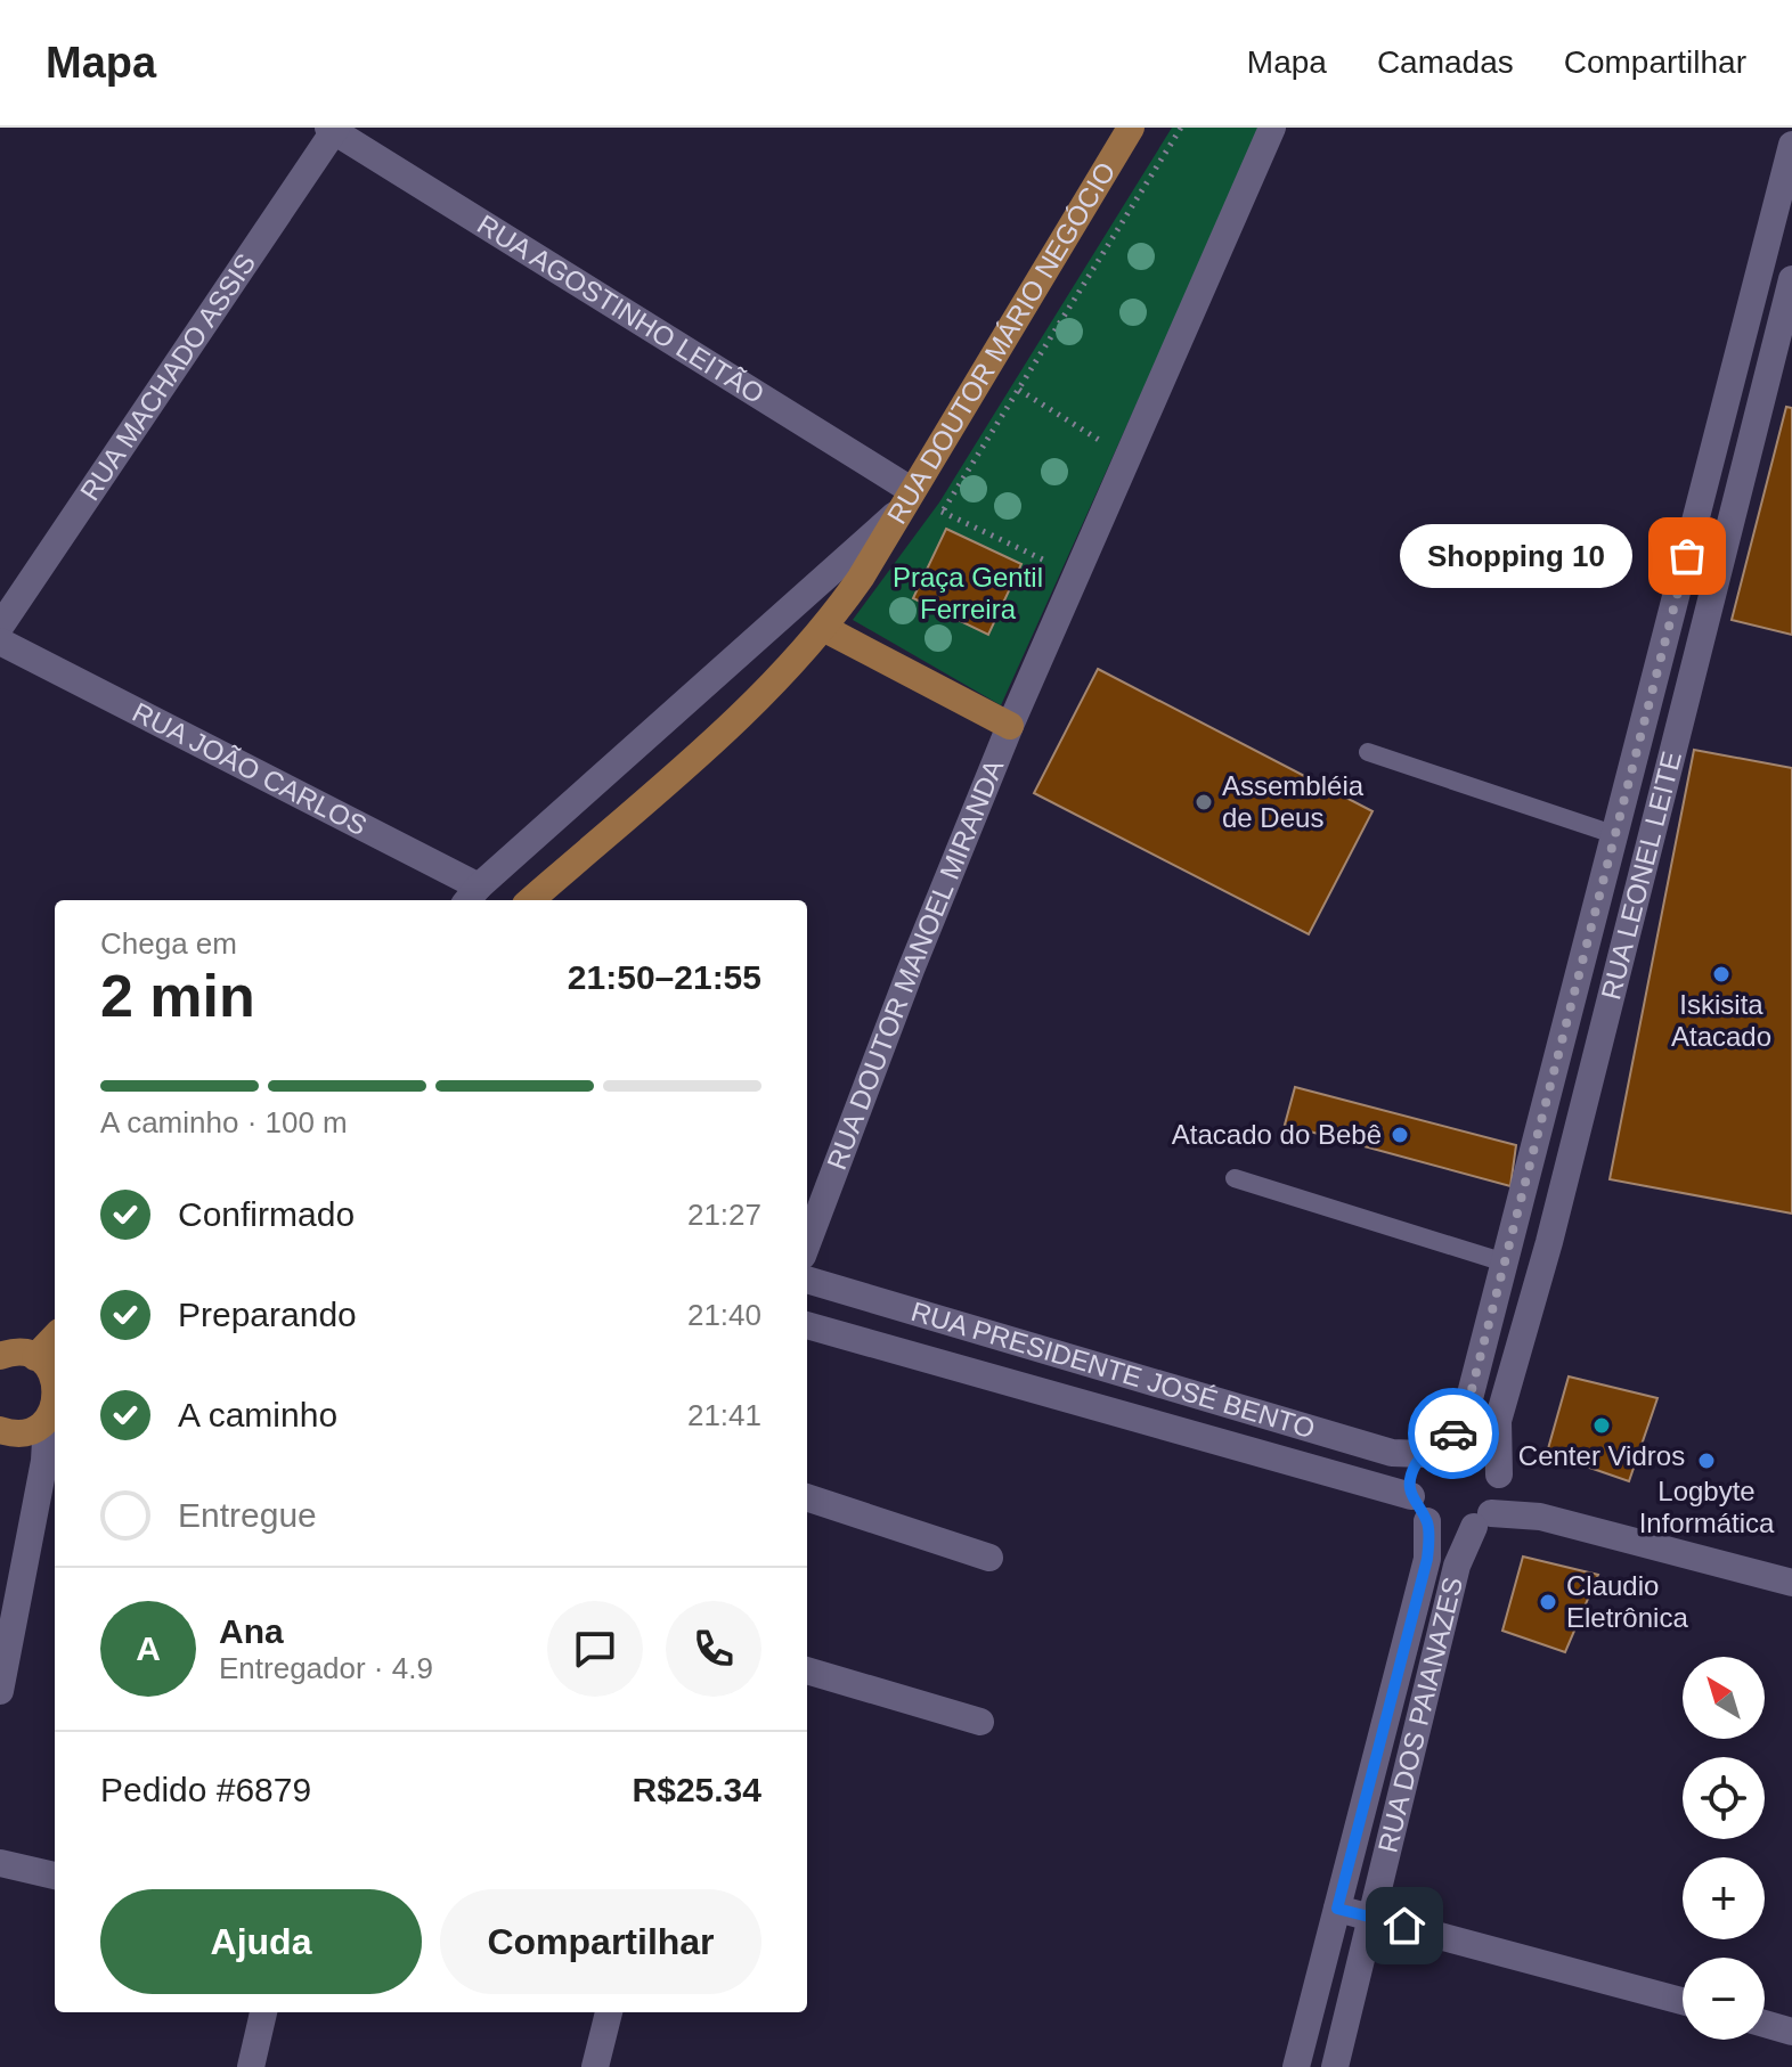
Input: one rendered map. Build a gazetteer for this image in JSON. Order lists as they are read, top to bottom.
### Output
{
  "streets": {
    "main road": ["RUA DOUTOR MÁRIO NEGÓCIO"],
    "street": [
      "RUA AGOSTINHO LEITÃO",
      "RUA MACHADO ASSIS",
      "RUA JOÃO CARLOS",
      "RUA LEONEL LEITE",
      "RUA DOUTOR MANOEL MIRANDA",
      "RUA PRESIDENTE JOSÉ BENTO",
      "RUA DOS PAIANAZES"
    ]
  },
  "crossings": [
    ["RUA AGOSTINHO LEITÃO", "RUA DOUTOR MÁRIO NEGÓCIO"],
    ["RUA AGOSTINHO LEITÃO", "RUA MACHADO ASSIS"],
    ["RUA LEONEL LEITE", "RUA PRESIDENTE JOSÉ BENTO"],
    ["RUA LEONEL LEITE", "RUA DOS PAIANAZES"],
    ["RUA PRESIDENTE JOSÉ BENTO", "RUA DOS PAIANAZES"]
  ],
  "parks": ["Praça Gentil Ferreira"],
  "places": [
    "Shopping 10",
    "Assembléia de Deus",
    "Iskisita Atacado",
    "Atacado do Bebê",
    "Center Vidros",
    "Logbyte Informática",
    "Claudio Eletrônica"
  ],
  "north": "top left",
  "page": {
    "header": "Mapa",
    "nav": ["Mapa", "Camadas", "Compartilhar"],
    "bubble": "Shopping 10",
    "heading": ["2 min", "Chega em", "21:50–21:55"],
    "panel": [
      "Ana",
      "Entregador · 4.9",
      "Pedido #6879",
      "R$25.34"
    ],
    "bar": "A caminho · 100 m",
    "list": [
      ["Confirmado", "21:27"],
      ["Preparando", "21:40"],
      ["A caminho", "21:41"],
      "Entregue"
    ],
    "round": "A",
    "map_buttons": ["+", "−"],
    "buttons": ["Ajuda", "Compartilhar"]
  }
}
